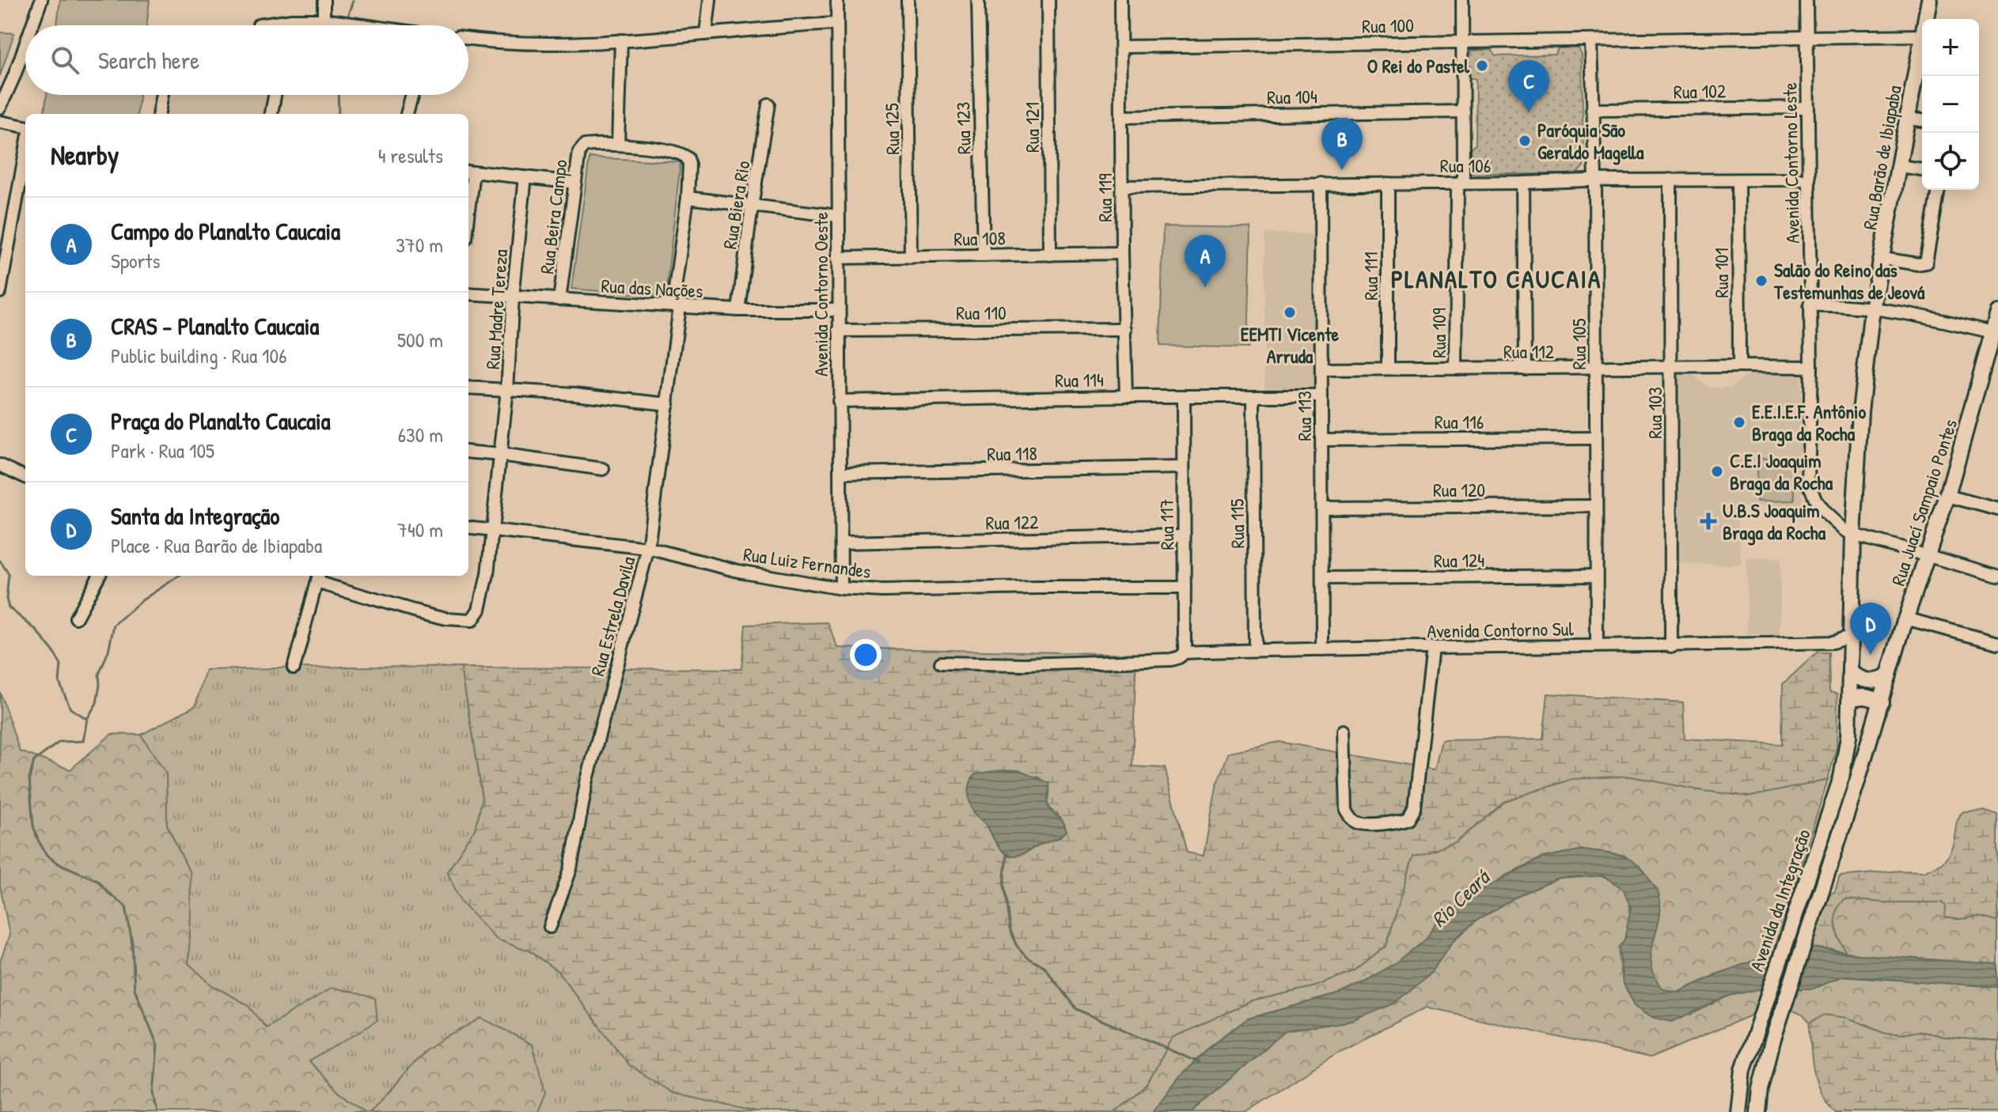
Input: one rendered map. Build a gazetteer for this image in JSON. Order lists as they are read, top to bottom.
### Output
{
  "streets": {
    "main road": ["Rua Barão de Ibiapaba", "Rua Juací Sampaio Pontes", "Avenida da Integração"],
    "street": [
      "Rua 100",
      "Rua 102",
      "Rua 104",
      "Rua 121",
      "Rua 123",
      "Rua 125",
      "Avenida Contorno Leste",
      "Rua 106",
      "Rua 119",
      "Rua Biera Rio",
      "Rua Beira Campo",
      "Rua 108",
      "Rua 101",
      "Rua 111",
      "Rua das Nações",
      "Avenida Contorno Oeste",
      "Rua Madre Tereza",
      "Rua 110",
      "Rua 109",
      "Rua 105",
      "Rua 112",
      "Rua 114",
      "Rua 103",
      "Rua 113",
      "Rua 116",
      "Rua 118",
      "Rua 120",
      "Rua 122",
      "Rua 115",
      "Rua 117",
      "Rua 124",
      "Rua Luiz Fernandes",
      "Rua Estrela Davila",
      "Avenida Contorno Sul"
    ]
  },
  "crossings": [
    ["Rua 100", "Avenida Contorno Leste"],
    ["Rua 100", "Rua 119"],
    ["Rua 100", "Rua 109"],
    ["Rua 100", "Rua 105"],
    ["Rua 102", "Avenida Contorno Leste"],
    ["Rua 102", "Rua 105"],
    ["Rua 104", "Rua 119"],
    ["Rua 104", "Rua 109"],
    ["Rua 121", "Rua 108"],
    ["Rua 123", "Rua 108"],
    ["Rua 125", "Rua 108"],
    ["Rua Barão de Ibiapaba", "Avenida Contorno Leste"],
    ["Rua Barão de Ibiapaba", "Avenida Contorno Sul"],
    ["Rua Barão de Ibiapaba", "Avenida da Integração"],
    ["Avenida Contorno Leste", "Rua 106"],
    ["Avenida Contorno Leste", "Rua 112"],
    ["Rua 106", "Rua 119"],
    ["Rua 106", "Rua 101"],
    ["Rua 106", "Rua 111"],
    ["Rua 106", "Rua 109"],
    ["Rua 106", "Rua 105"],
    ["Rua 106", "Rua 103"],
    ["Rua 106", "Rua 113"],
    ["Rua 119", "Rua 108"],
    ["Rua 119", "Rua 110"],
    ["Rua 119", "Rua 114"],
    ["Rua Biera Rio", "Rua das Nações"],
    ["Rua Beira Campo", "Rua das Nações"],
    ["Rua Beira Campo", "Rua Estrela Davila"],
    ["Rua 108", "Avenida Contorno Oeste"],
    ["Rua 101", "Rua 112"],
    ["Rua 111", "Rua 112"],
    ["Rua das Nações", "Avenida Contorno Oeste"],
    ["Rua das Nações", "Rua Madre Tereza"],
    ["Rua das Nações", "Rua Estrela Davila"],
    ["Avenida Contorno Oeste", "Rua 110"],
    ["Avenida Contorno Oeste", "Rua 114"],
    ["Avenida Contorno Oeste", "Rua 118"],
    ["Avenida Contorno Oeste", "Rua 122"],
    ["Avenida Contorno Oeste", "Rua Luiz Fernandes"],
    ["Rua Madre Tereza", "Rua Luiz Fernandes"],
    ["Rua 109", "Rua 112"],
    ["Rua 105", "Rua 112"],
    ["Rua 105", "Rua 116"],
    ["Rua 105", "Rua 120"],
    ["Rua 105", "Rua 124"],
    ["Rua 105", "Avenida Contorno Sul"],
    ["Rua 112", "Rua 103"],
    ["Rua 112", "Rua 113"],
    ["Rua 114", "Rua 113"],
    ["Rua 114", "Rua 115"],
    ["Rua 114", "Rua 117"],
    ["Rua 103", "Avenida Contorno Sul"],
    ["Rua 113", "Rua 116"],
    ["Rua 113", "Rua 120"],
    ["Rua 113", "Rua 124"],
    ["Rua 113", "Avenida Contorno Sul"],
    ["Rua 118", "Rua 117"],
    ["Rua Juací Sampaio Pontes", "Avenida da Integração"],
    ["Rua 122", "Rua 117"],
    ["Rua 115", "Avenida Contorno Sul"],
    ["Rua 117", "Rua Luiz Fernandes"],
    ["Rua 117", "Avenida Contorno Sul"],
    ["Rua Luiz Fernandes", "Rua Estrela Davila"]
  ],
  "districts": ["PLANALTO CAUCAIA"],
  "water": ["Rio Ceará"],
  "places": {
    "other": [
      "O Rei do Pastel",
      "Paróquia São Geraldo Magella",
      "Salão do Reino das Testemunhas de Jeová",
      "EEMTI Vicente Arruda",
      "E.E.I.E.F. Antônio Braga da Rocha",
      "C.E.I Joaquim Braga da Rocha"
    ],
    "health": ["U.B.S Joaquim Braga da Rocha"]
  },
  "page": {
    "map_buttons": ["+", "−"],
    "search": "Search here",
    "pins": [
      "C",
      "B",
      "A",
      "D"
    ],
    "heading": ["Nearby", "4 results"],
    "list": [
      {
        "mark": "A",
        "name": "Campo do Planalto Caucaia",
        "note": "Sports",
        "value": "370 m"
      },
      {
        "mark": "B",
        "name": "CRAS - Planalto Caucaia",
        "note": "Public building · Rua 106",
        "value": "500 m"
      },
      {
        "mark": "C",
        "name": "Praça do Planalto Caucaia",
        "note": "Park · Rua 105",
        "value": "630 m"
      },
      {
        "mark": "D",
        "name": "Santa da Integração",
        "note": "Place · Rua Barão de Ibiapaba",
        "value": "740 m"
      }
    ]
  }
}
